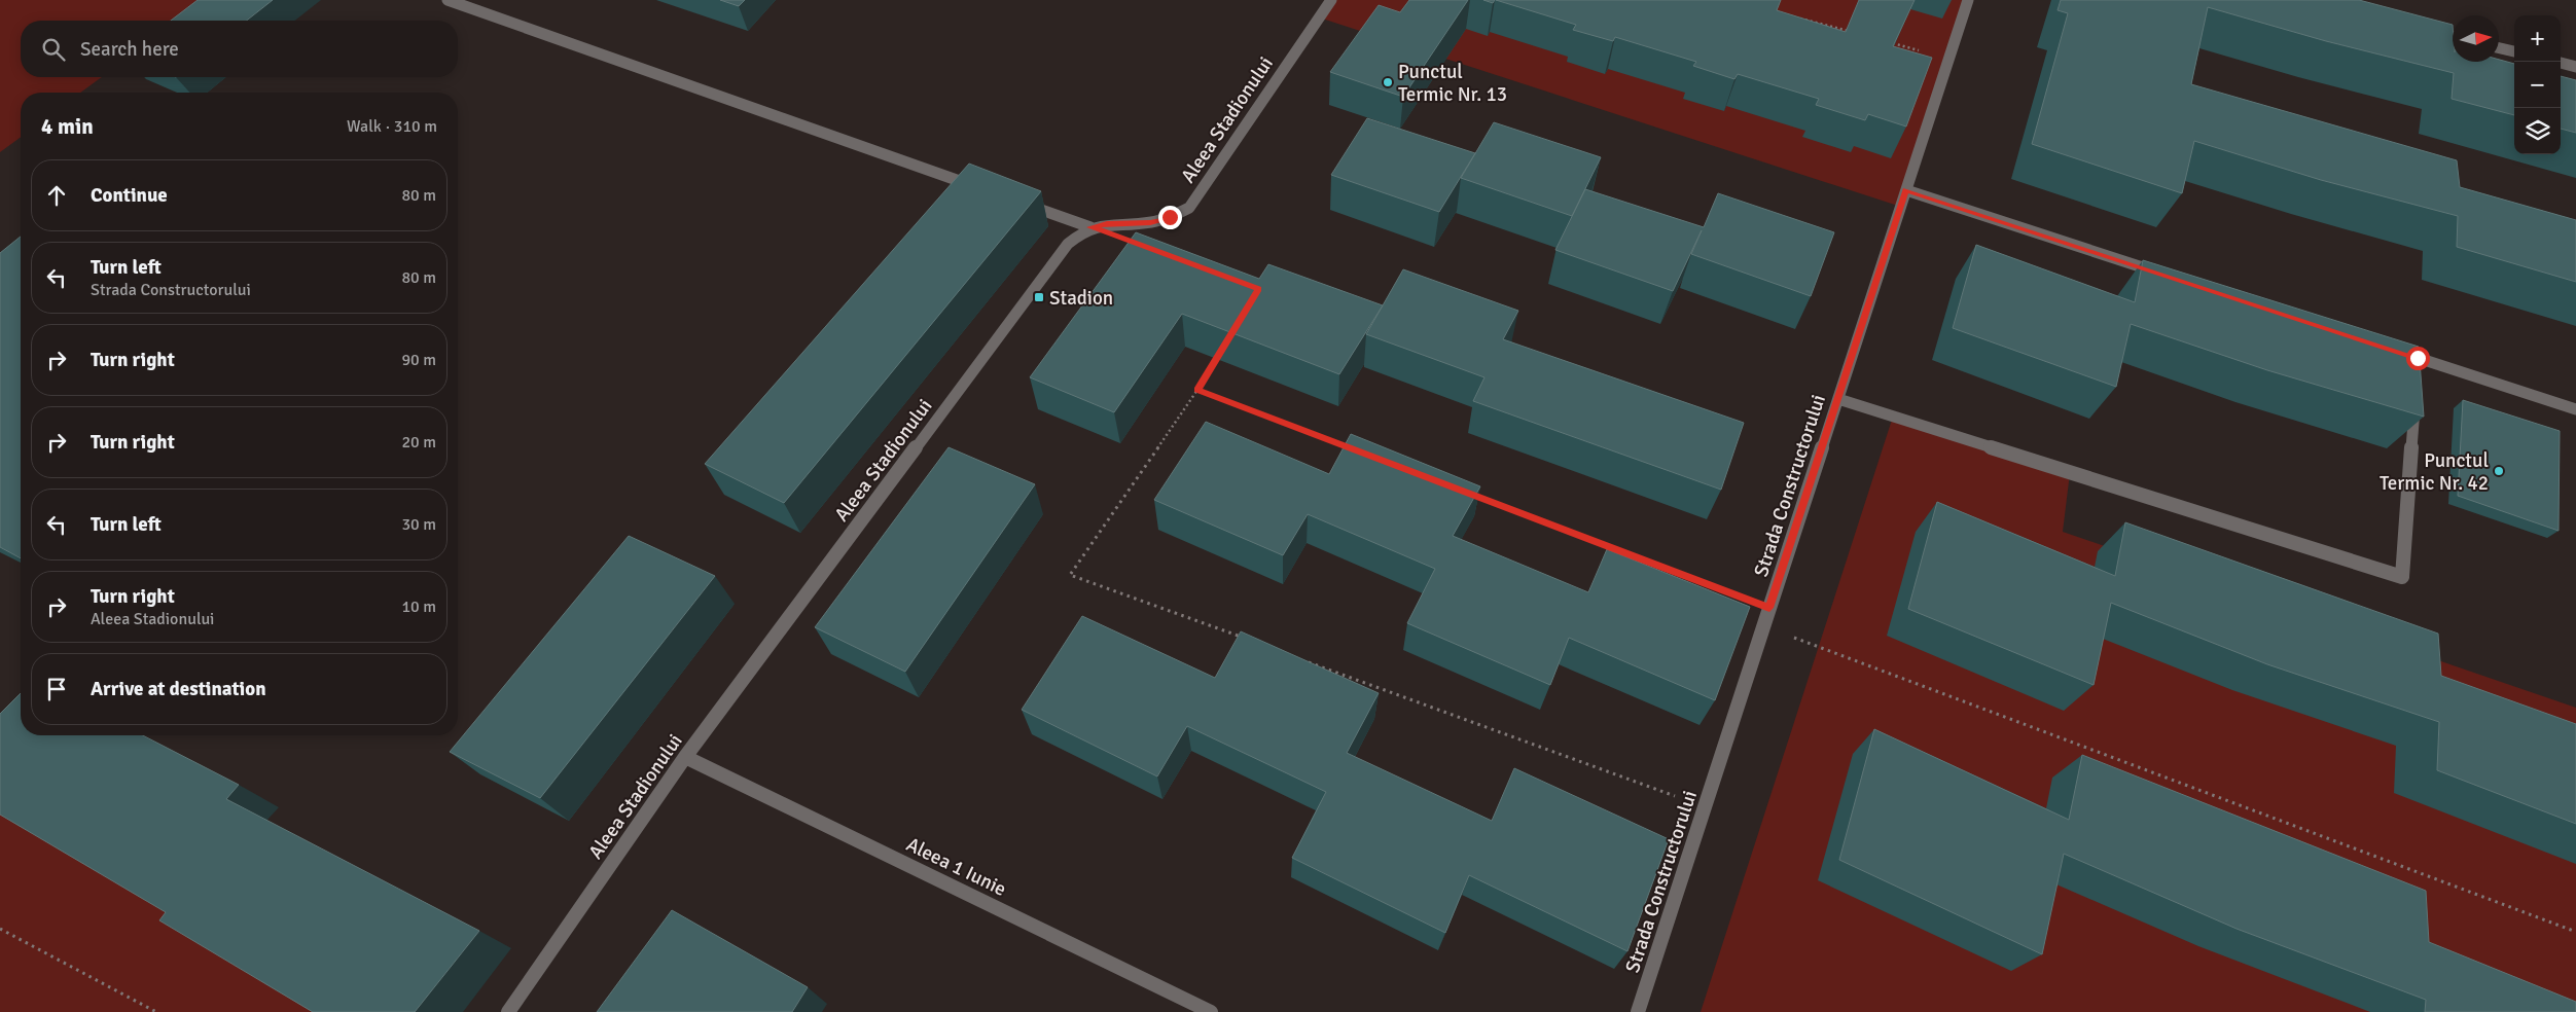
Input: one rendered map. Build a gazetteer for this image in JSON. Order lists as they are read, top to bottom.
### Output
{
  "streets": {
    "street": ["Aleea Stadionului", "Strada Constructorului", "Aleea 1 Iunie"]
  },
  "crossings": [
    ["Aleea Stadionului", "Aleea 1 Iunie"]
  ],
  "places": {
    "other": ["Punctul Termic Nr. 13", "Punctul Termic Nr. 42"],
    "transit": ["Stadion"]
  },
  "north": "right",
  "page": {
    "map_buttons": ["+", "−"],
    "search": "Search here",
    "heading": ["4 min", "Walk · 310 m"],
    "list": [
      ["Continue", "80 m"],
      ["Turn left", "Strada Constructorului", "80 m"],
      ["Turn right", "90 m"],
      ["Turn right", "20 m"],
      ["Turn left", "30 m"],
      ["Turn right", "Aleea Stadionului", "10 m"],
      "Arrive at destination"
    ]
  }
}
